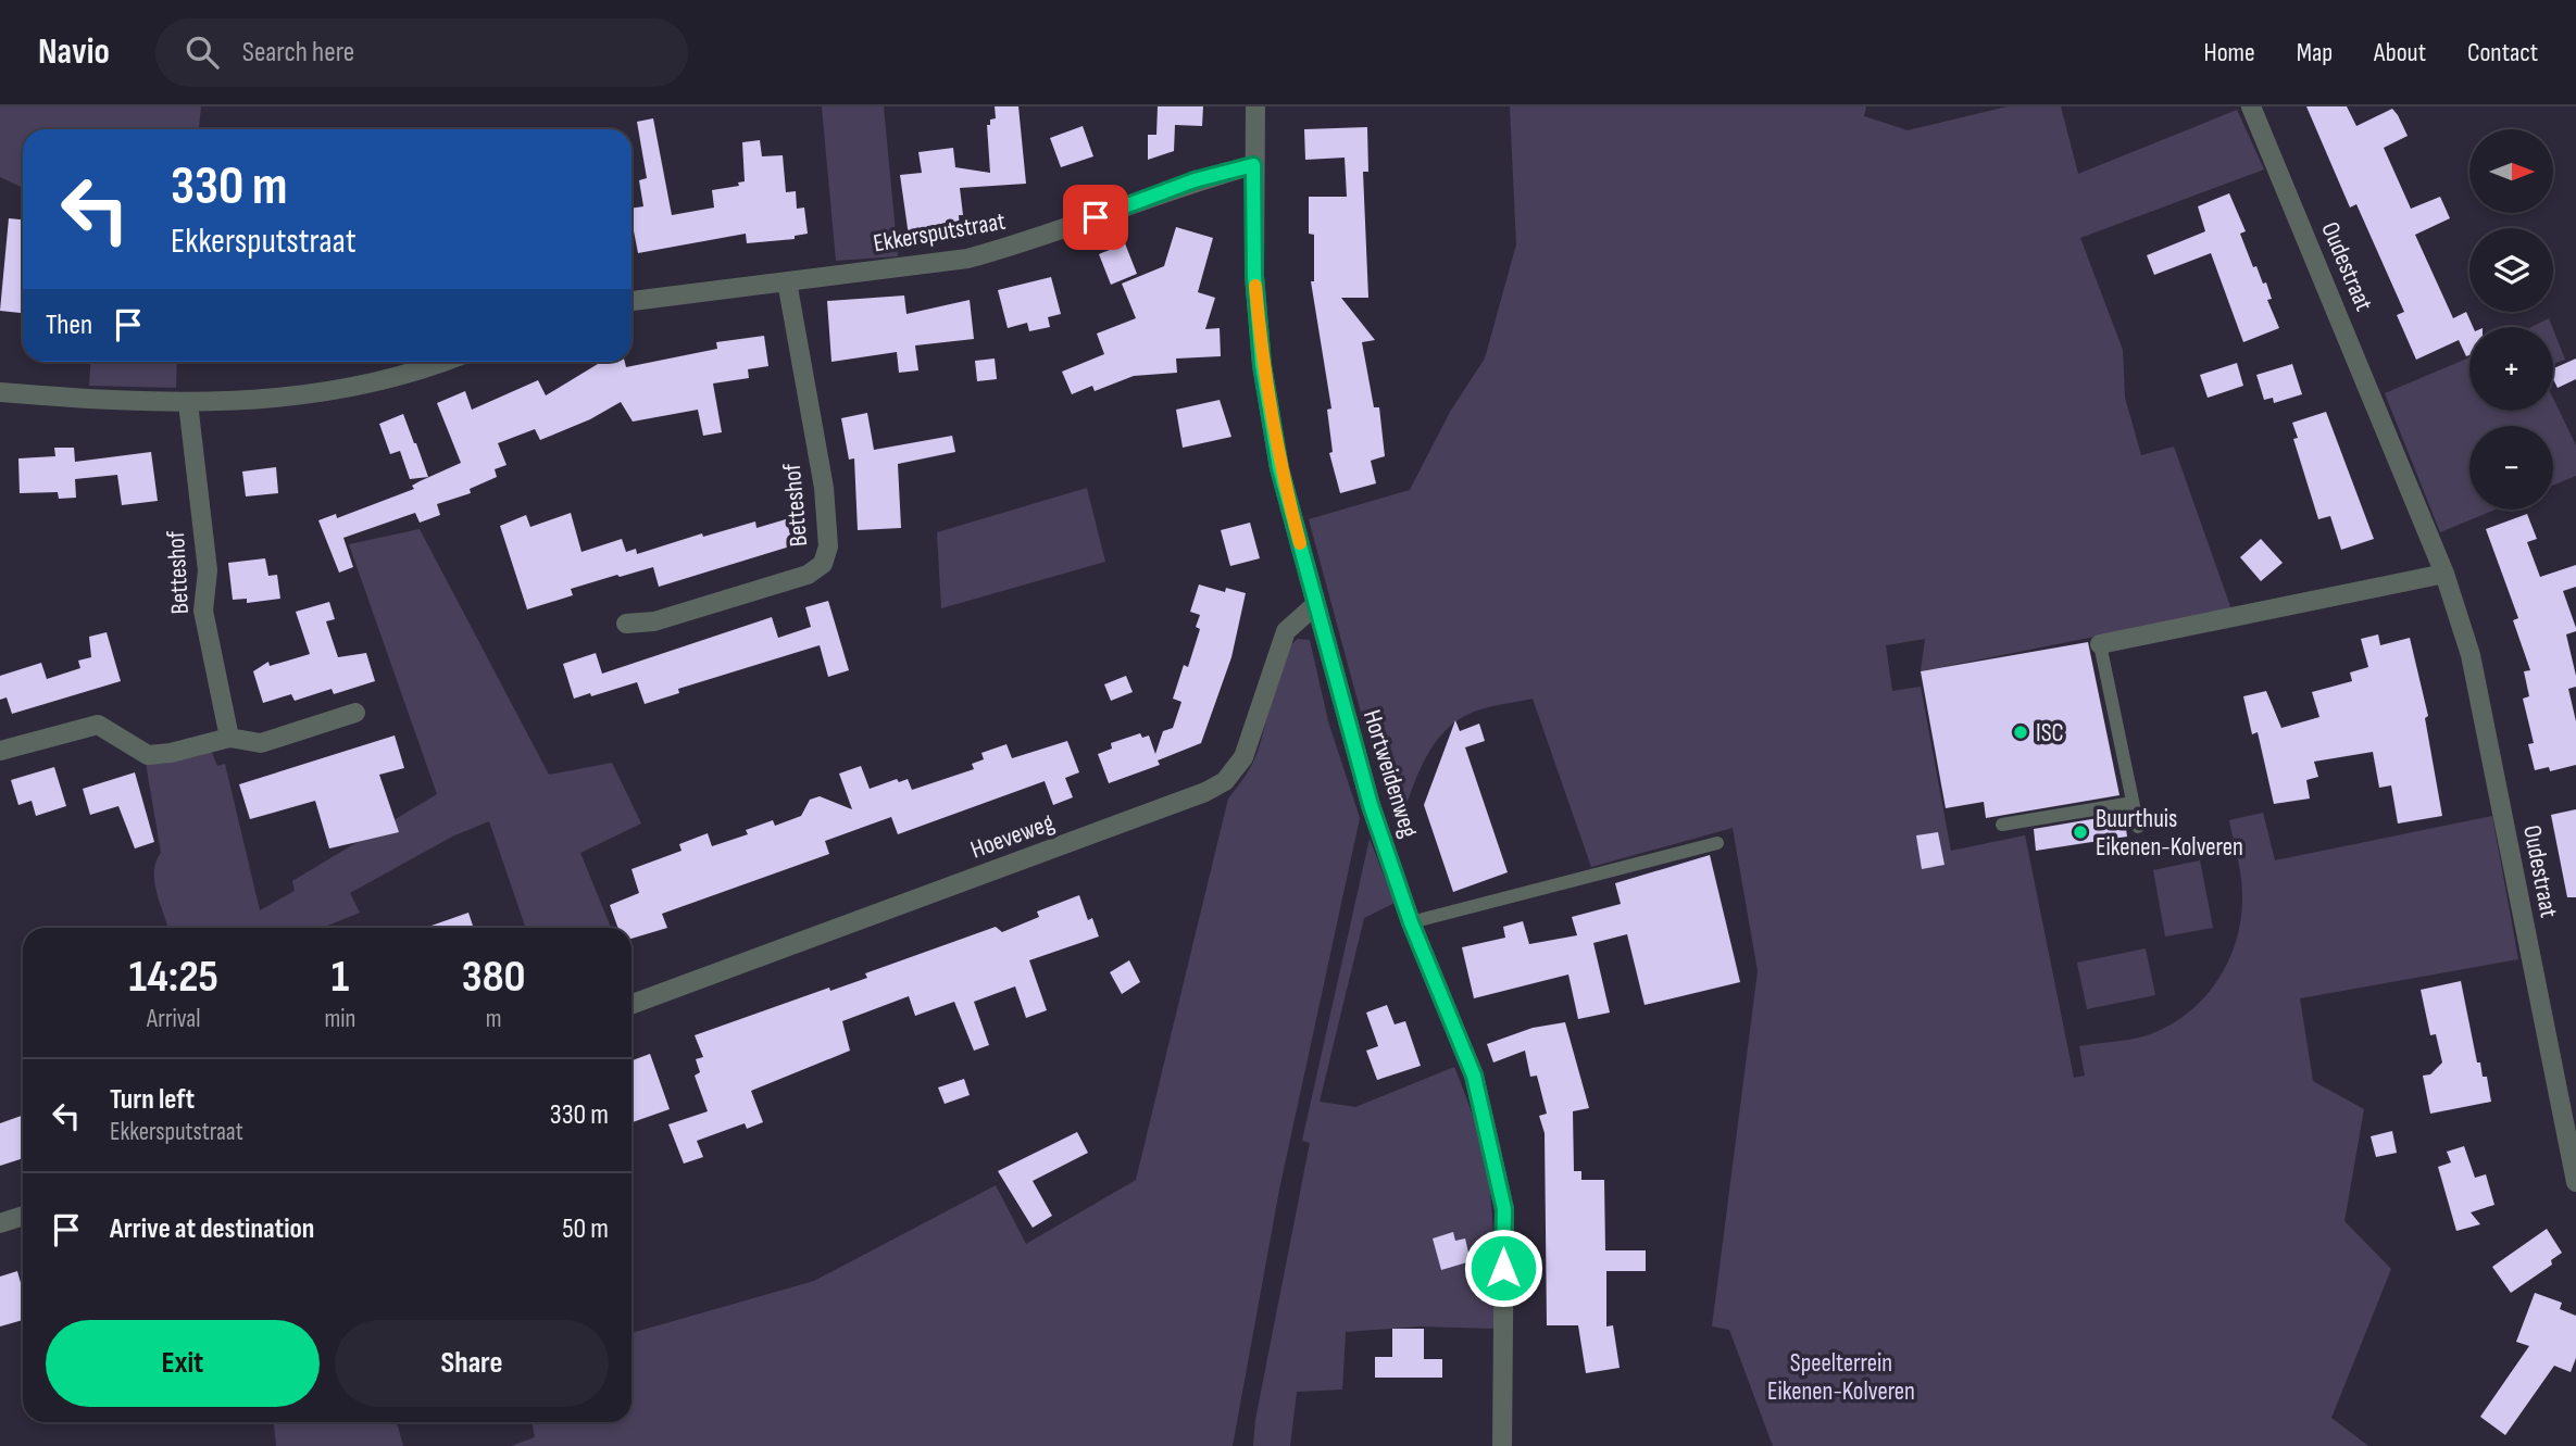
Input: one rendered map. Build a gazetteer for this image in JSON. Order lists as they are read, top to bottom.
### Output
{
  "streets": {
    "street": [
      "Ekkersputstraat",
      "Oudestraat",
      "Betteshof",
      "Hortweidenweg",
      "Hoeveweg"
    ]
  },
  "crossings": [
    ["Ekkersputstraat", "Betteshof"],
    ["Ekkersputstraat", "Hortweidenweg"],
    ["Hortweidenweg", "Hoeveweg"]
  ],
  "parks": ["Speelterrein Eikenen-Kolveren"],
  "places": ["ISC", "Buurthuis Eikenen-Kolveren"],
  "north": "right",
  "page": {
    "header": "Navio",
    "search": "Search here",
    "nav": [
      "Home",
      "Map",
      "About",
      "Contact"
    ],
    "map_buttons": ["+", "−"],
    "turn": ["330 m", "Ekkersputstraat"],
    "then": "Then",
    "eta": [
      "14:25",
      "Arrival",
      "1",
      "min",
      "380",
      "m"
    ],
    "list": [
      {
        "name": "Turn left",
        "note": "Ekkersputstraat",
        "value": "330 m"
      },
      {
        "name": "Arrive at destination",
        "value": "50 m"
      }
    ],
    "buttons": ["Exit", "Share"]
  }
}
